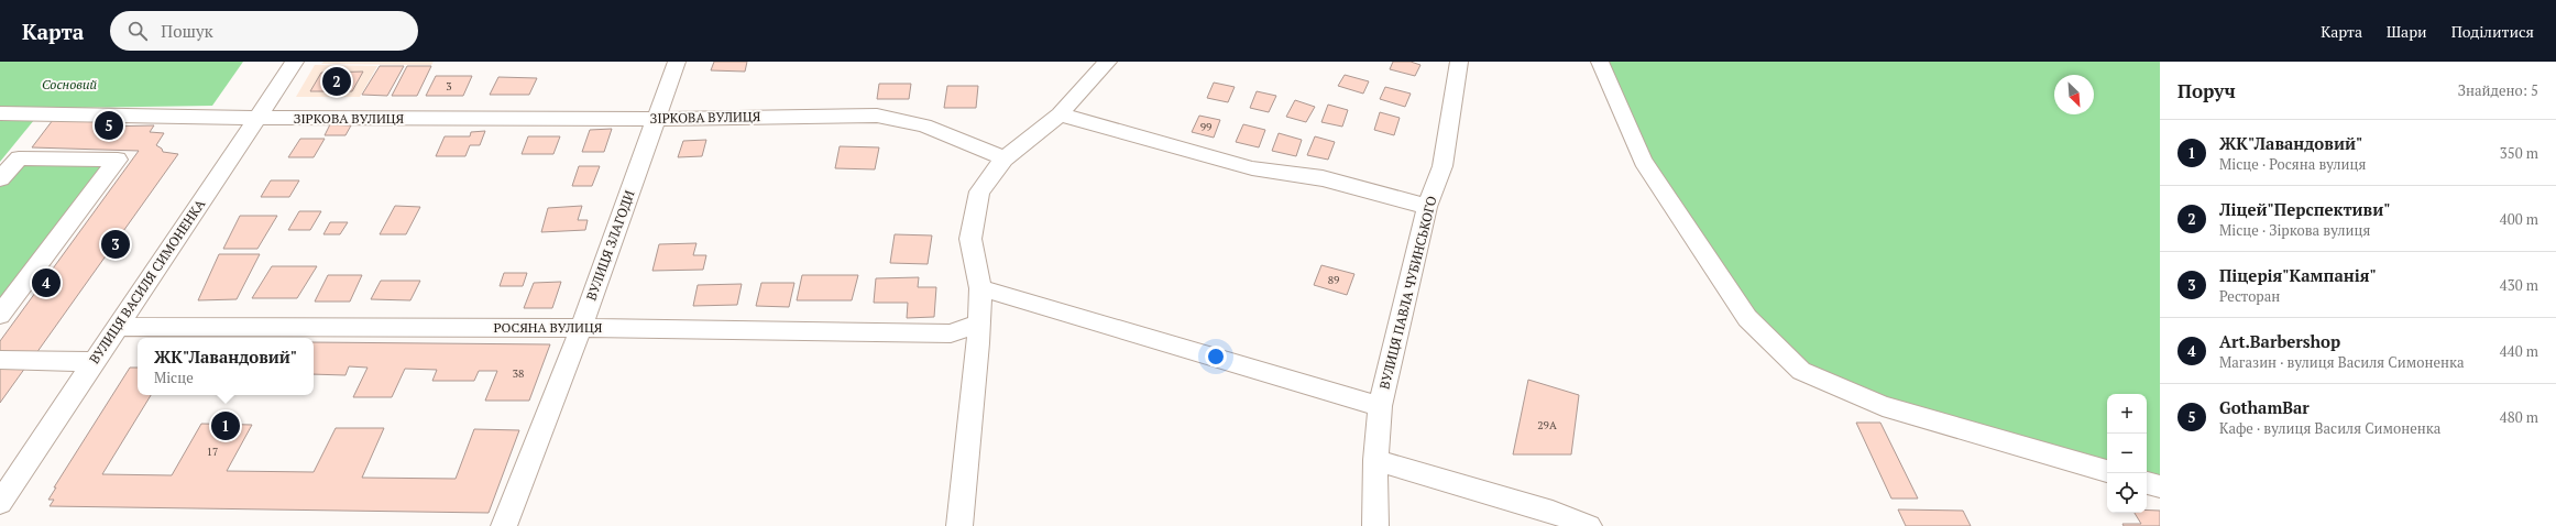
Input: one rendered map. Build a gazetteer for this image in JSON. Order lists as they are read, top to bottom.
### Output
{
  "streets": {
    "street": [
      "ЗІРКОВА ВУЛИЦЯ",
      "ВУЛИЦЯ ЗЛАГОДИ",
      "ВУЛИЦЯ ВАСИЛЯ СИМОНЕНКА",
      "ВУЛИЦЯ ПАВЛА ЧУБИНСЬКОГО",
      "РОСЯНА ВУЛИЦЯ"
    ]
  },
  "crossings": [
    ["ЗІРКОВА ВУЛИЦЯ", "ВУЛИЦЯ ЗЛАГОДИ"],
    ["ЗІРКОВА ВУЛИЦЯ", "ВУЛИЦЯ ВАСИЛЯ СИМОНЕНКА"],
    ["ВУЛИЦЯ ЗЛАГОДИ", "РОСЯНА ВУЛИЦЯ"],
    ["ВУЛИЦЯ ВАСИЛЯ СИМОНЕНКА", "РОСЯНА ВУЛИЦЯ"]
  ],
  "parks": ["Сосновий"],
  "house_numbers": [
    "3",
    "99",
    "89",
    "38",
    "29А",
    "17"
  ],
  "north": "bottom right",
  "page": {
    "header": "Карта",
    "search": "Пошук",
    "nav": ["Карта", "Шари", "Поділитися"],
    "heading": ["Поруч", "Знайдено: 5"],
    "pins": [
      "2",
      "5",
      "3",
      "4",
      "1"
    ],
    "list": [
      {
        "mark": "1",
        "name": "ЖК\"Лавандовий\"",
        "note": "Місце · Росяна вулиця",
        "value": "350 m"
      },
      {
        "mark": "2",
        "name": "Ліцей\"Перспективи\"",
        "note": "Місце · Зіркова вулиця",
        "value": "400 m"
      },
      {
        "mark": "3",
        "name": "Піцерія\"Кампанія\"",
        "note": "Ресторан",
        "value": "430 m"
      },
      {
        "mark": "4",
        "name": "Art.Barbershop",
        "note": "Магазин · вулиця Василя Симоненка",
        "value": "440 m"
      },
      {
        "mark": "5",
        "name": "GothamBar",
        "note": "Кафе · вулиця Василя Симоненка",
        "value": "480 m"
      }
    ],
    "popup": ["ЖК\"Лавандовий\"", "Місце"],
    "map_buttons": ["+", "−"]
  }
}
